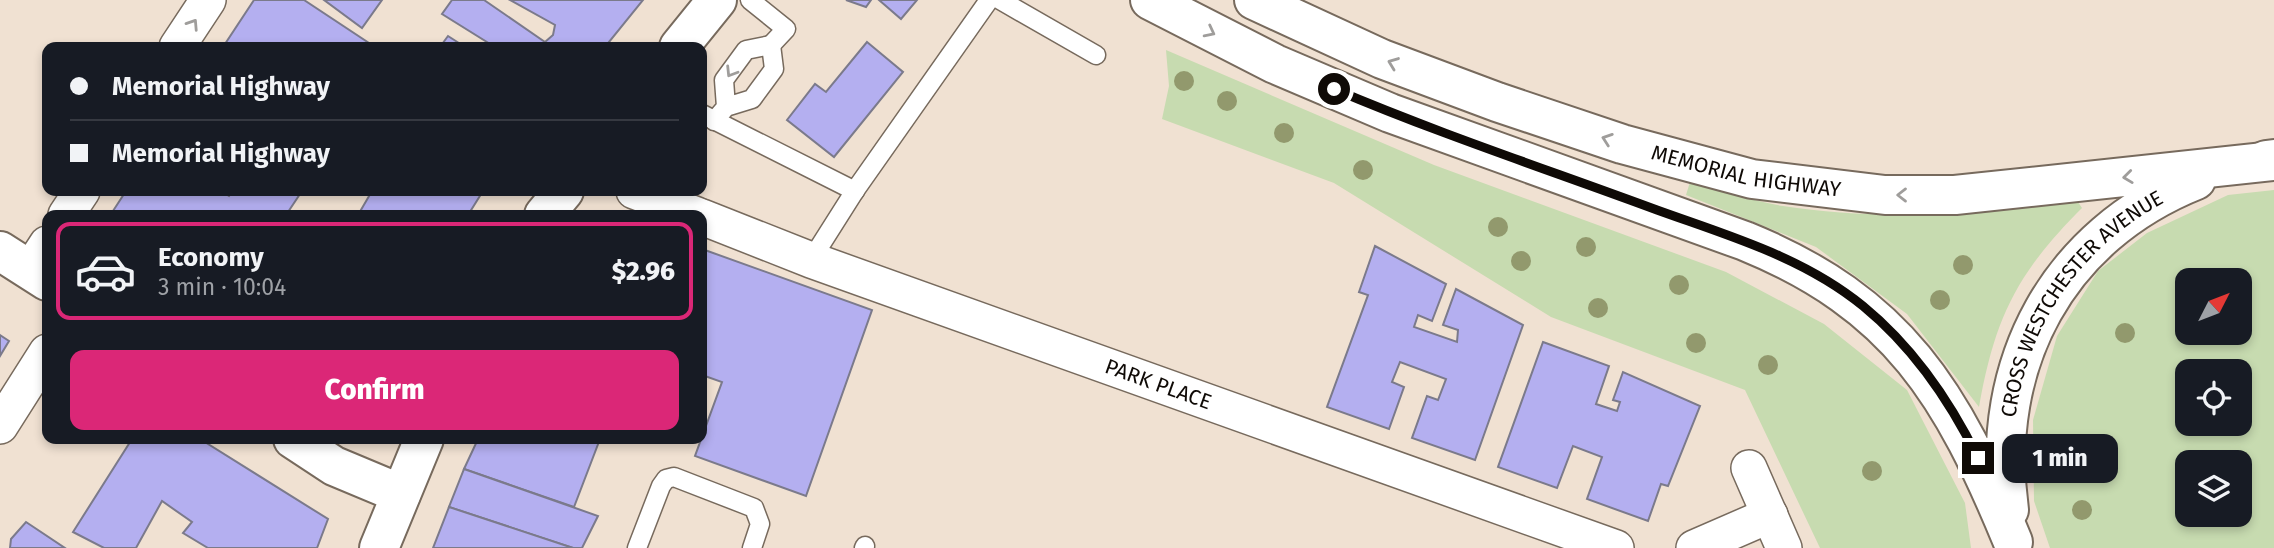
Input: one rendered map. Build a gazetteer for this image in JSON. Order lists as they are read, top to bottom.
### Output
{
  "streets": {
    "main road": ["MEMORIAL HIGHWAY", "CROSS WESTCHESTER AVENUE"],
    "street": ["PARK PLACE"]
  },
  "crossings": [
    ["MEMORIAL HIGHWAY", "CROSS WESTCHESTER AVENUE"]
  ],
  "one_way": ["MEMORIAL HIGHWAY"],
  "north": "top right",
  "page": {
    "banner": ["Memorial Highway", "Memorial Highway"],
    "list": [
      {
        "name": "Economy",
        "note": "3 min · 10:04",
        "value": "$2.96"
      }
    ],
    "buttons": "Confirm",
    "bubble": "1 min"
  }
}
